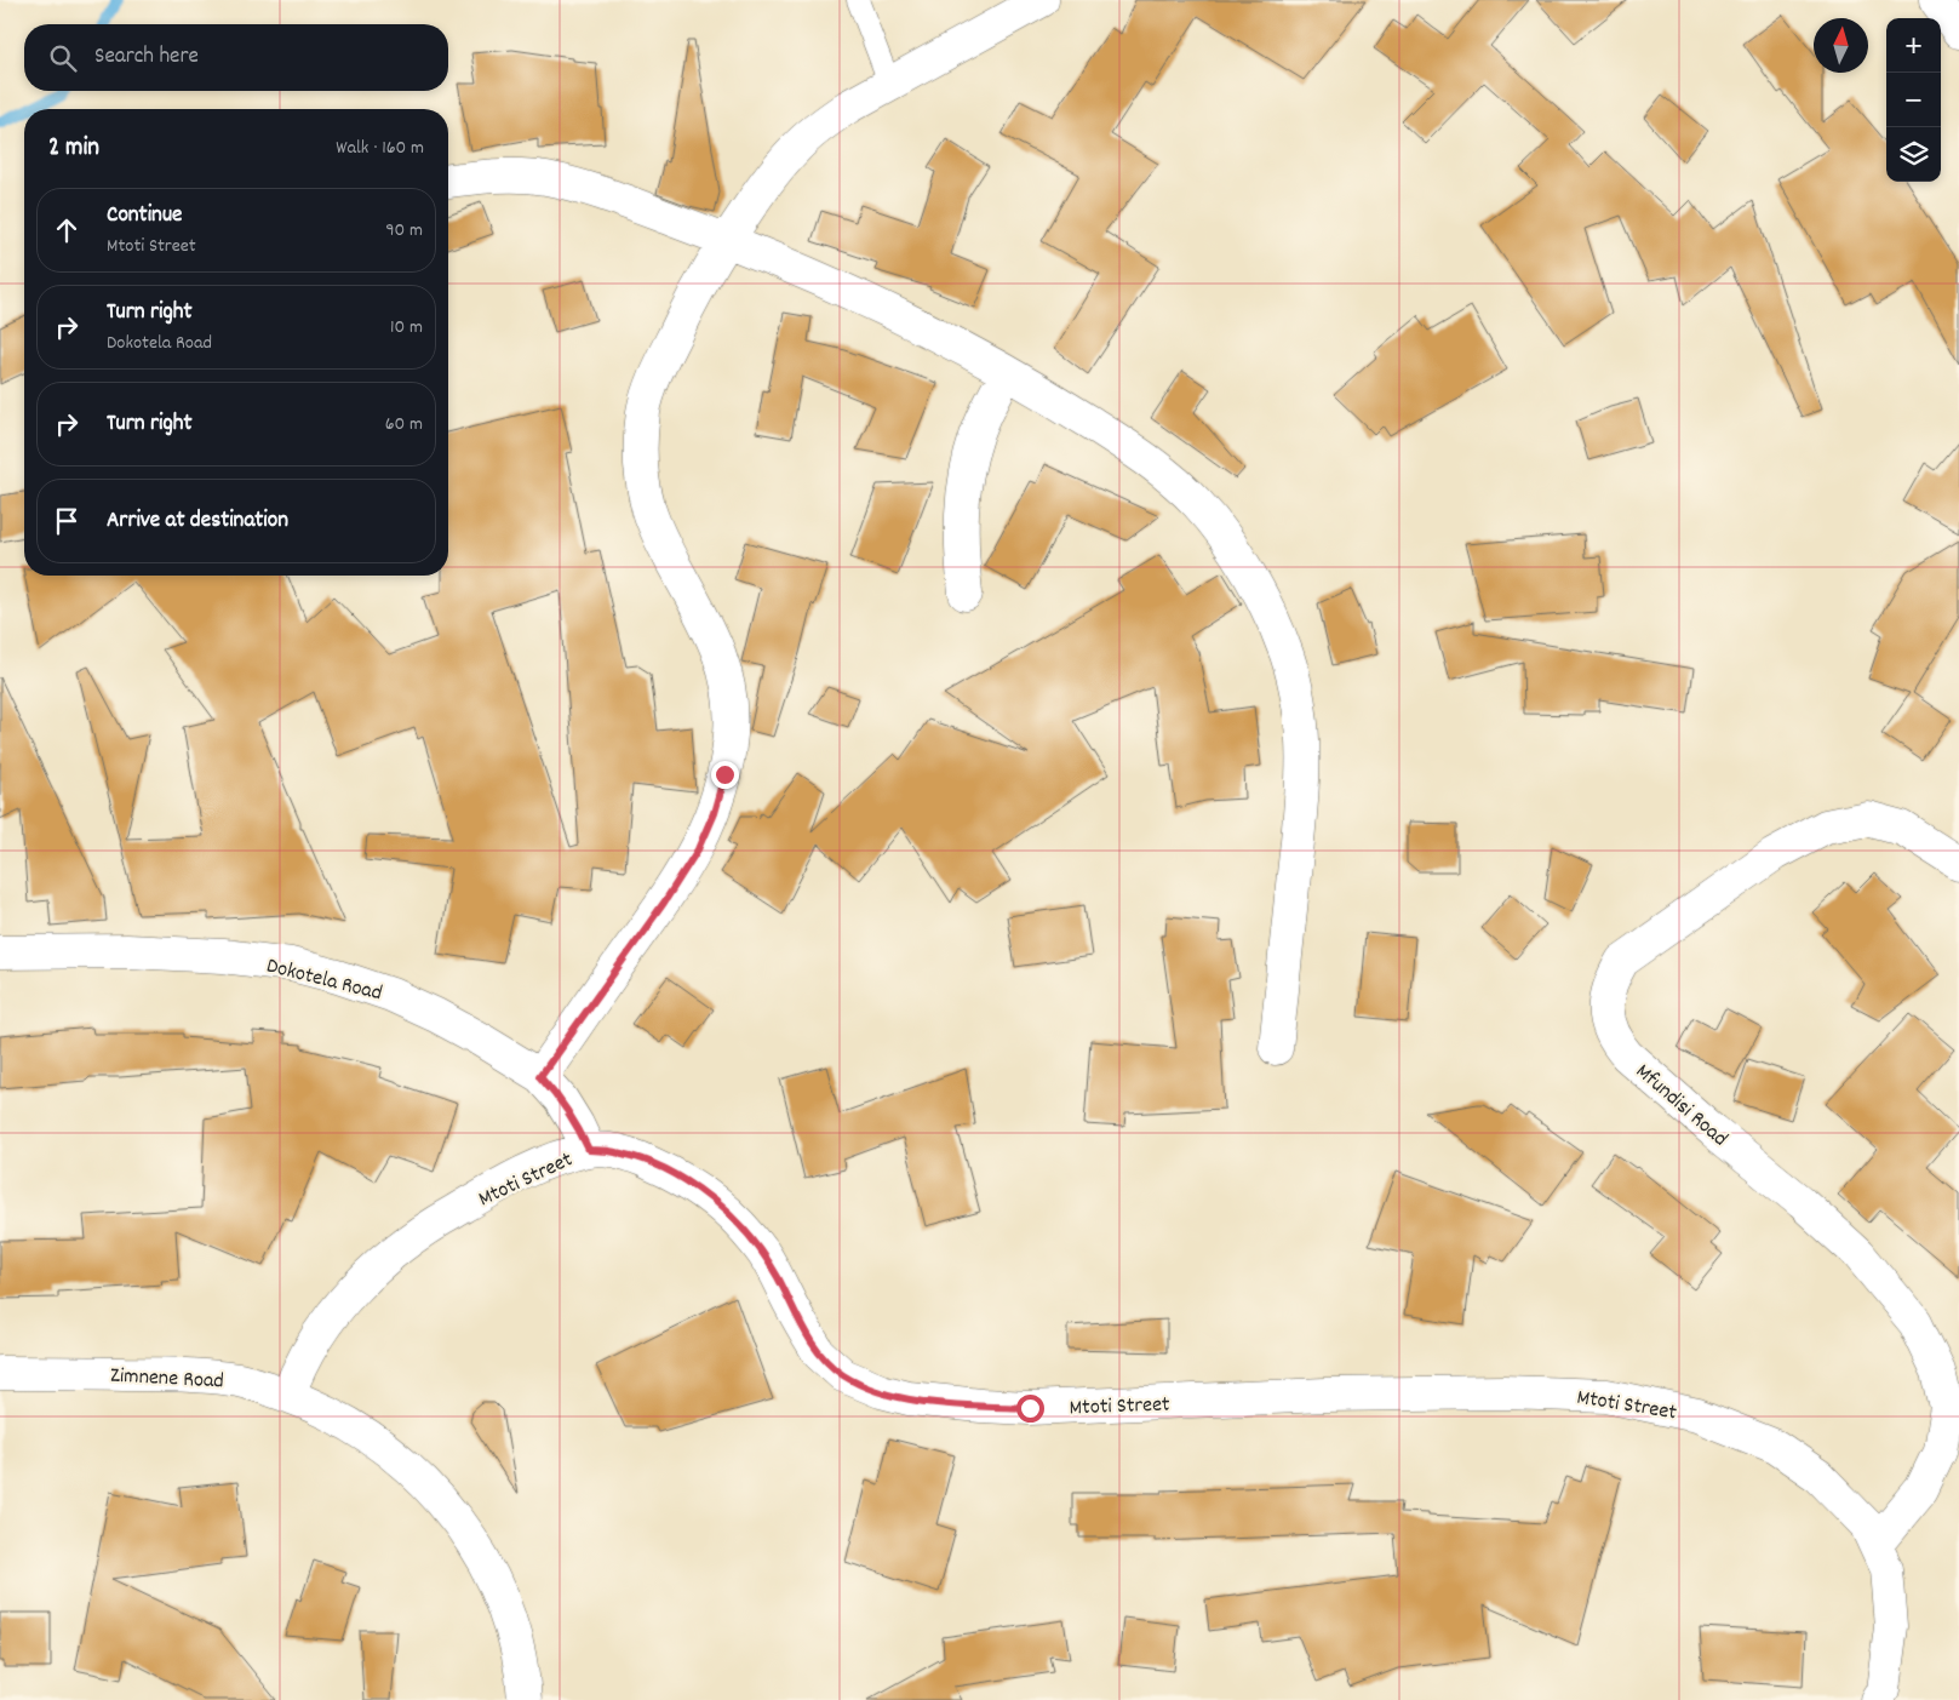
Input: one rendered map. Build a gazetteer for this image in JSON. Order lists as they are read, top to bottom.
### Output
{
  "streets": {
    "street": [
      "Dokotela Road",
      "Mfundisi Road",
      "Mtoti Street",
      "Zimnene Road"
    ]
  },
  "crossings": [
    ["Dokotela Road", "Mtoti Street"],
    ["Mfundisi Road", "Mtoti Street"],
    ["Mtoti Street", "Zimnene Road"]
  ],
  "north": "top",
  "page": {
    "map_buttons": ["+", "−"],
    "search": "Search here",
    "heading": ["2 min", "Walk · 160 m"],
    "list": [
      ["Continue", "Mtoti Street", "90 m"],
      ["Turn right", "Dokotela Road", "10 m"],
      ["Turn right", "60 m"],
      "Arrive at destination"
    ]
  }
}
